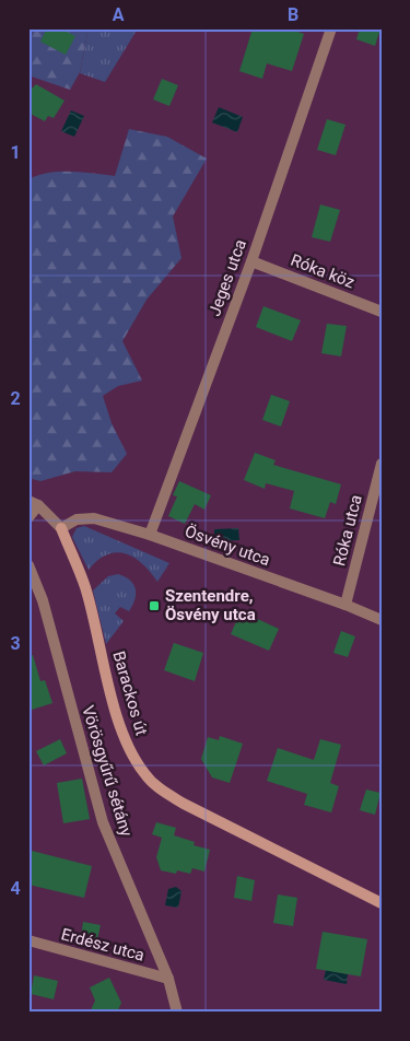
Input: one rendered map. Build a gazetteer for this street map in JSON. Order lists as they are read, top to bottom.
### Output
{
  "streets": {
    "street": [
      "Róka köz",
      "Jeges utca",
      "Róka utca",
      "Ösvény utca",
      "Barackos út",
      "Vörösgyűrű sétány",
      "Erdész utca"
    ]
  },
  "crossings": [
    ["Róka köz", "Jeges utca"],
    ["Jeges utca", "Ösvény utca"],
    ["Róka utca", "Ösvény utca"],
    ["Ösvény utca", "Barackos út"],
    ["Vörösgyűrű sétány", "Erdész utca"]
  ],
  "places": {
    "transit": ["Szentendre, Ösvény utca"]
  },
  "grid": {
    "columns": ["A", "B"],
    "rows": [
      "1",
      "2",
      "3",
      "4"
    ]
  }
}
